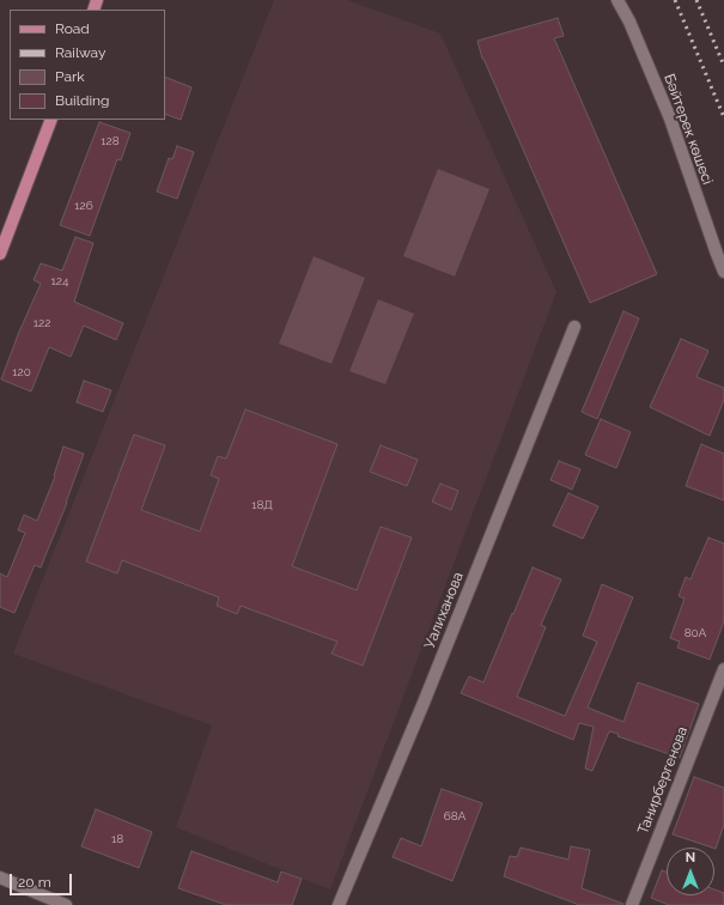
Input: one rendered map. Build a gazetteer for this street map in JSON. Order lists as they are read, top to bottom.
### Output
{
  "streets": {
    "street": ["Бәйтерек көшесі", "Уалиханова", "Танирбергенова"]
  },
  "house_numbers": [
    "128",
    "126",
    "124",
    "122",
    "120",
    "18Д",
    "80А",
    "68А",
    "18"
  ],
  "legend": [
    "Road",
    "Railway",
    "Park",
    "Building"
  ],
  "scale_bar": "20 m",
  "north": "top"
}
